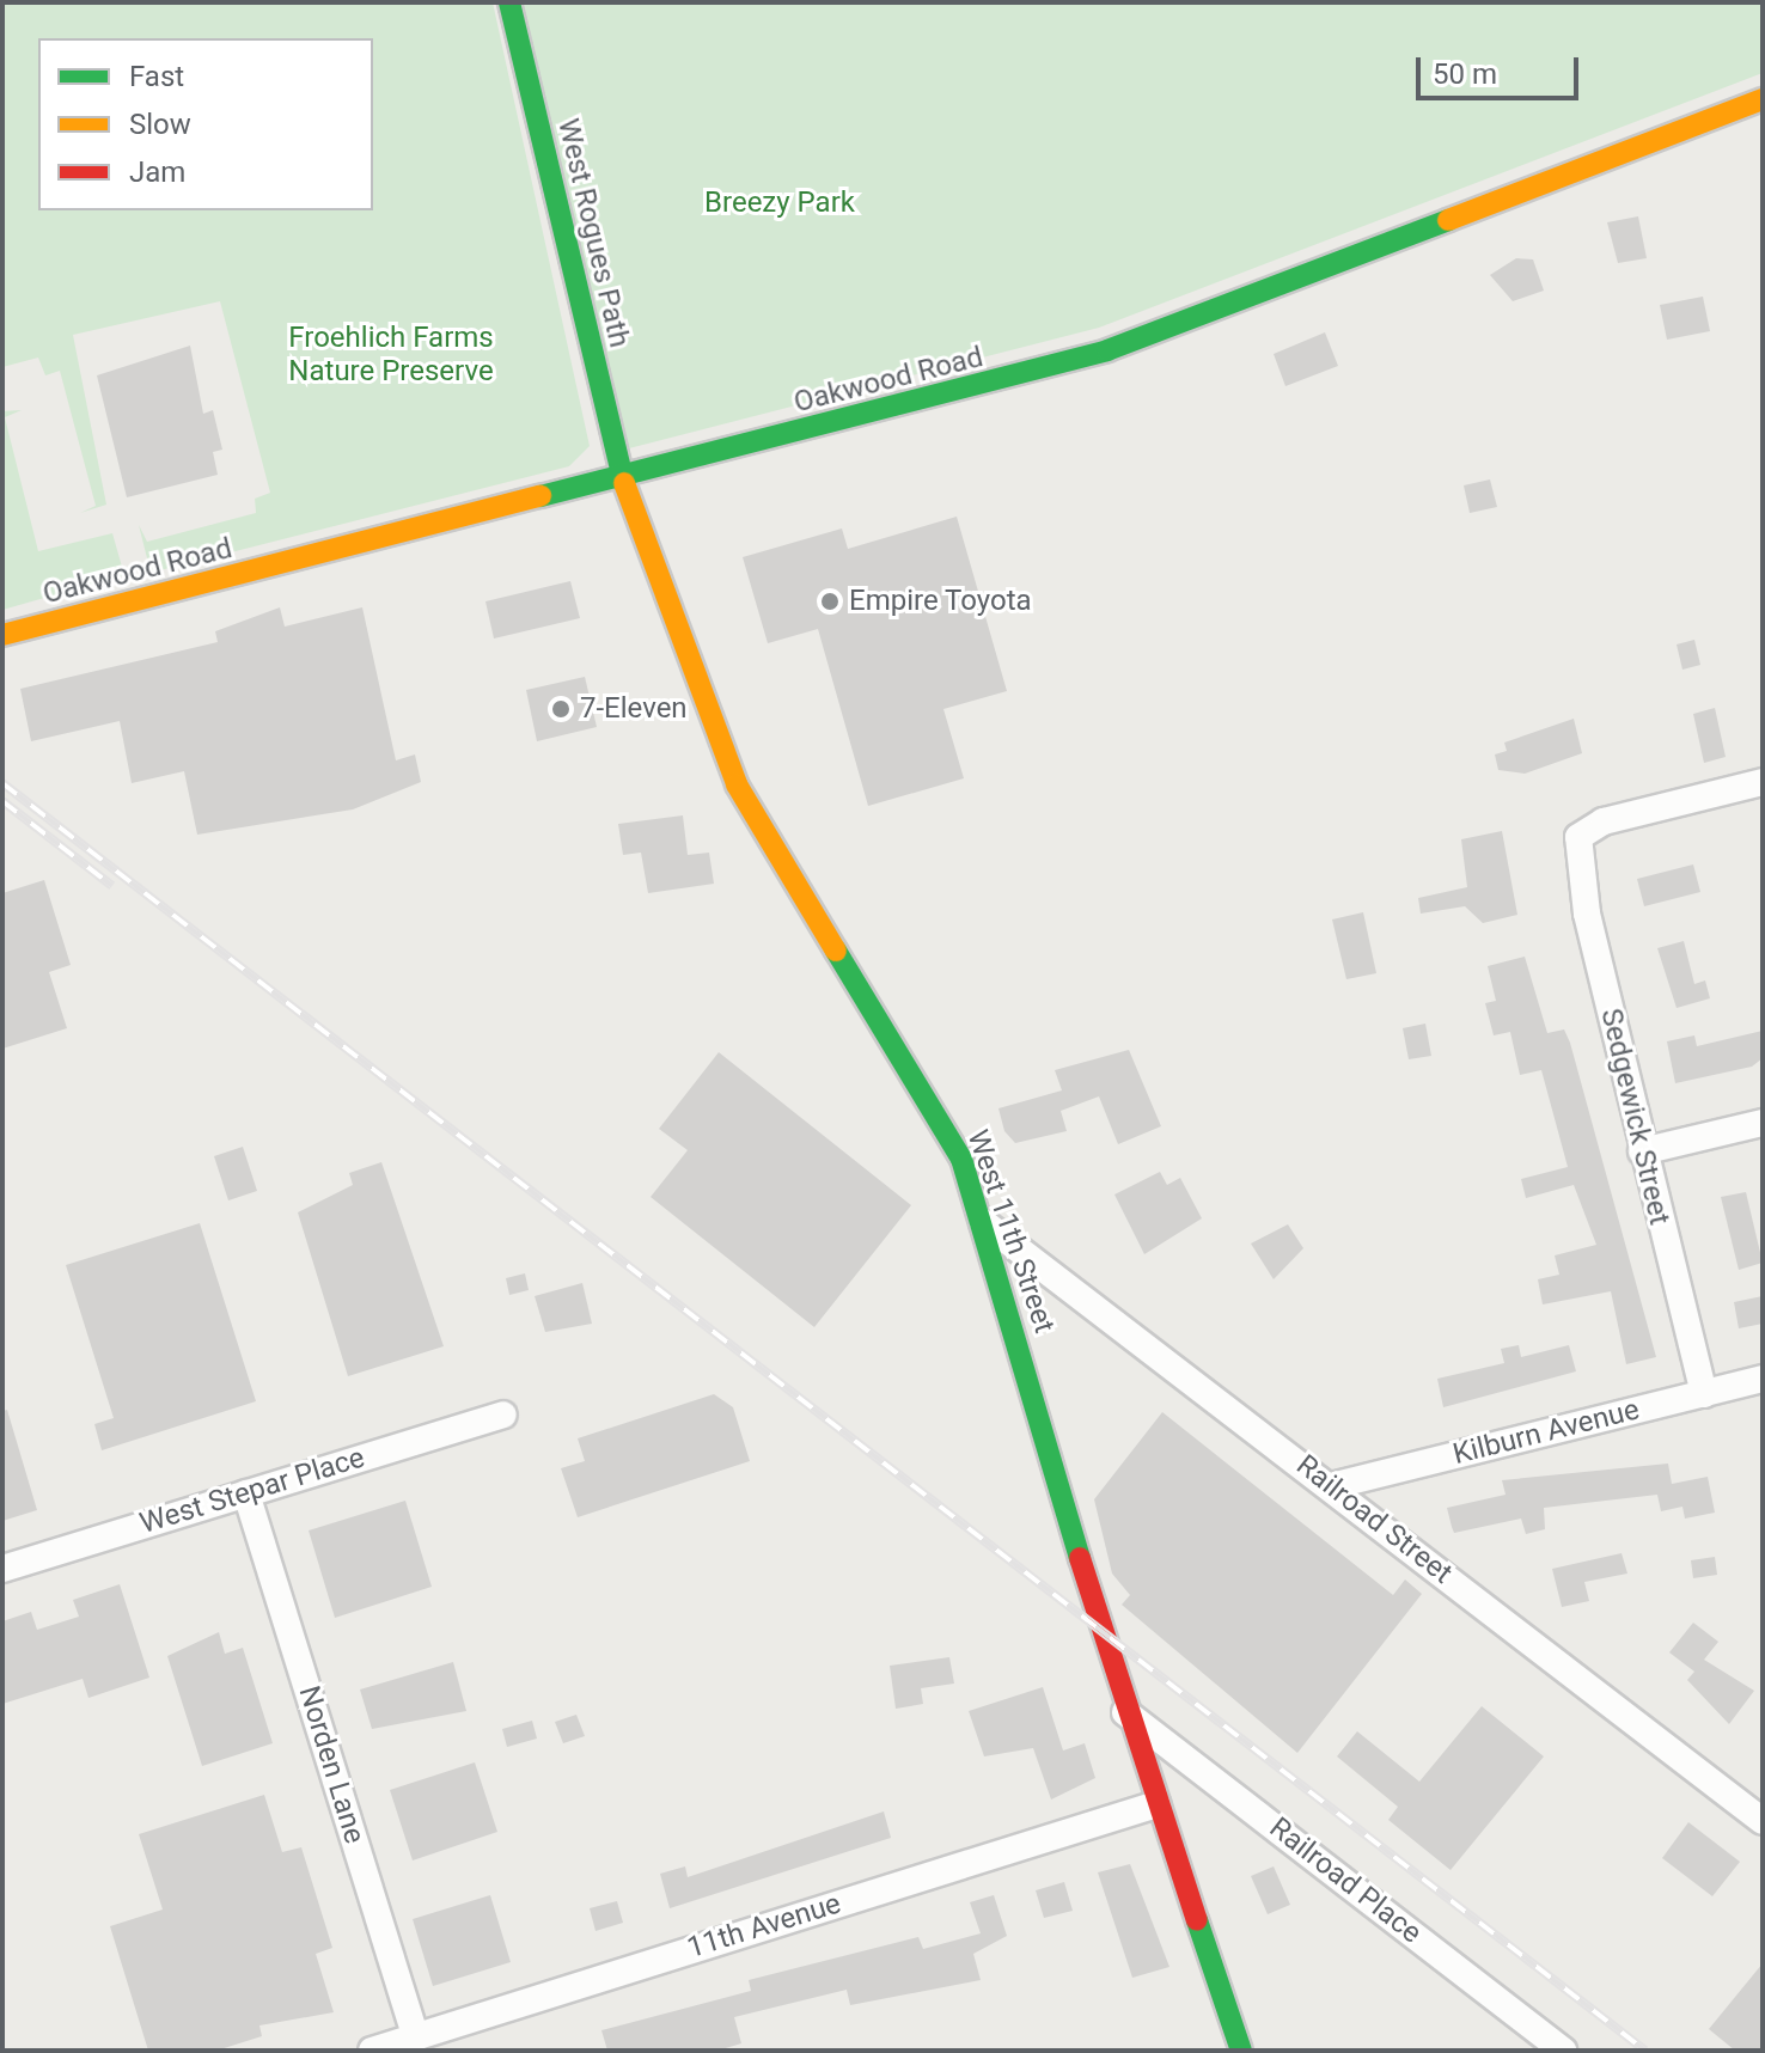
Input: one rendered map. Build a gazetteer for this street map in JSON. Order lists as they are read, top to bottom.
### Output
{
  "streets": {
    "street": [
      "West Rogues Path",
      "Oakwood Road",
      "Sedgewick Street",
      "West 11th Street",
      "Kilburn Avenue",
      "West Stepar Place",
      "Railroad Street",
      "Norden Lane",
      "Railroad Place",
      "11th Avenue"
    ]
  },
  "crossings": [
    ["West Rogues Path", "Oakwood Road"],
    ["West Rogues Path", "West 11th Street"],
    ["Oakwood Road", "West 11th Street"],
    ["Sedgewick Street", "Kilburn Avenue"],
    ["West 11th Street", "Railroad Street"],
    ["West 11th Street", "Railroad Place"],
    ["West 11th Street", "11th Avenue"],
    ["Kilburn Avenue", "Railroad Street"],
    ["West Stepar Place", "Norden Lane"],
    ["Norden Lane", "11th Avenue"]
  ],
  "parks": ["Breezy Park", "Froehlich Farms Nature Preserve"],
  "places": ["Empire Toyota", "7-Eleven"],
  "legend": ["Fast", "Slow", "Jam"],
  "scale_bar": "50 m"
}
